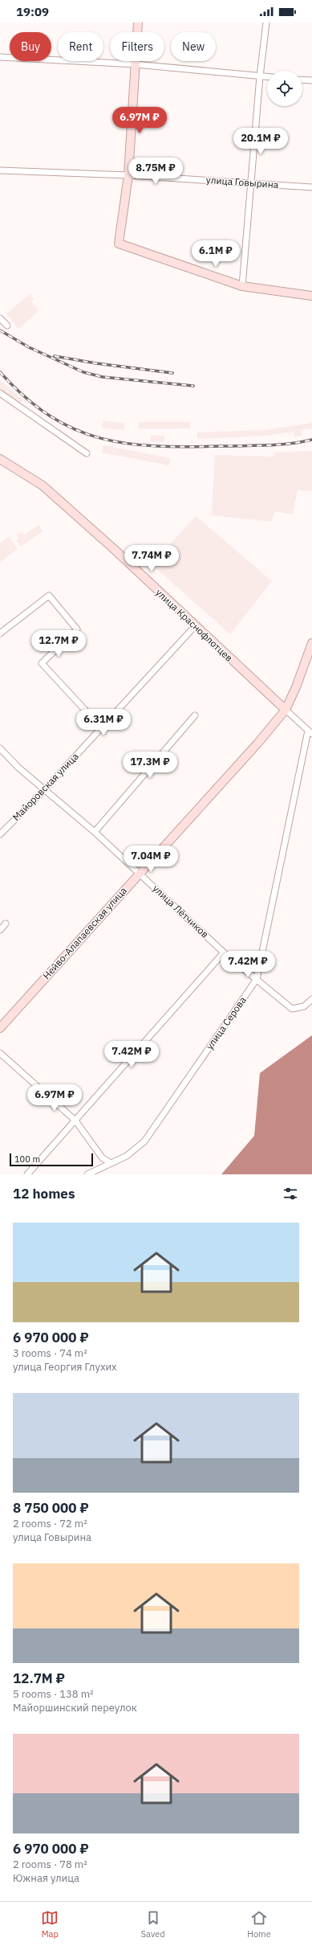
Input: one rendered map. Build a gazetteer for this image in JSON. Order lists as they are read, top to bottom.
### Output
{
  "streets": {
    "street": [
      "улица Говырина",
      "улица Краснофлотцев",
      "Майоровская улица",
      "улица Лётчиков",
      "Нейво-Алапаевская улица",
      "улица Серова"
    ]
  },
  "crossings": [
    ["улица Краснофлотцев", "Майоровская улица"],
    ["улица Краснофлотцев", "Нейво-Алапаевская улица"],
    ["улица Краснофлотцев", "улица Серова"],
    ["Майоровская улица", "улица Лётчиков"],
    ["улица Лётчиков", "Нейво-Алапаевская улица"],
    ["улица Лётчиков", "улица Серова"]
  ],
  "scale_bar": "100 m",
  "page": {
    "status": "19:09",
    "chip": [
      "Buy",
      "Rent",
      "Filters",
      "New"
    ],
    "price": [
      "6.97M ₽",
      "20.1M ₽",
      "8.75M ₽",
      "6.1M ₽",
      "7.74M ₽",
      "12.7M ₽",
      "6.31M ₽",
      "17.3M ₽",
      "7.04M ₽",
      "7.42M ₽",
      "7.42M ₽",
      "6.97M ₽"
    ],
    "scale": "100 m",
    "heading": "12 homes",
    "list": [
      {
        "name": "6 970 000 ₽",
        "note": "3 rooms · 74 m² · улица Георгия Глухих"
      },
      {
        "name": "8 750 000 ₽",
        "note": "2 rooms · 72 m² · улица Говырина"
      },
      {
        "name": "12.7M ₽",
        "note": "5 rooms · 138 m² · Майоршинский переулок"
      },
      {
        "name": "6 970 000 ₽",
        "note": "2 rooms · 78 m² · Южная улица"
      }
    ],
    "tabs": ["Map", "Saved", "Home"]
  }
}
